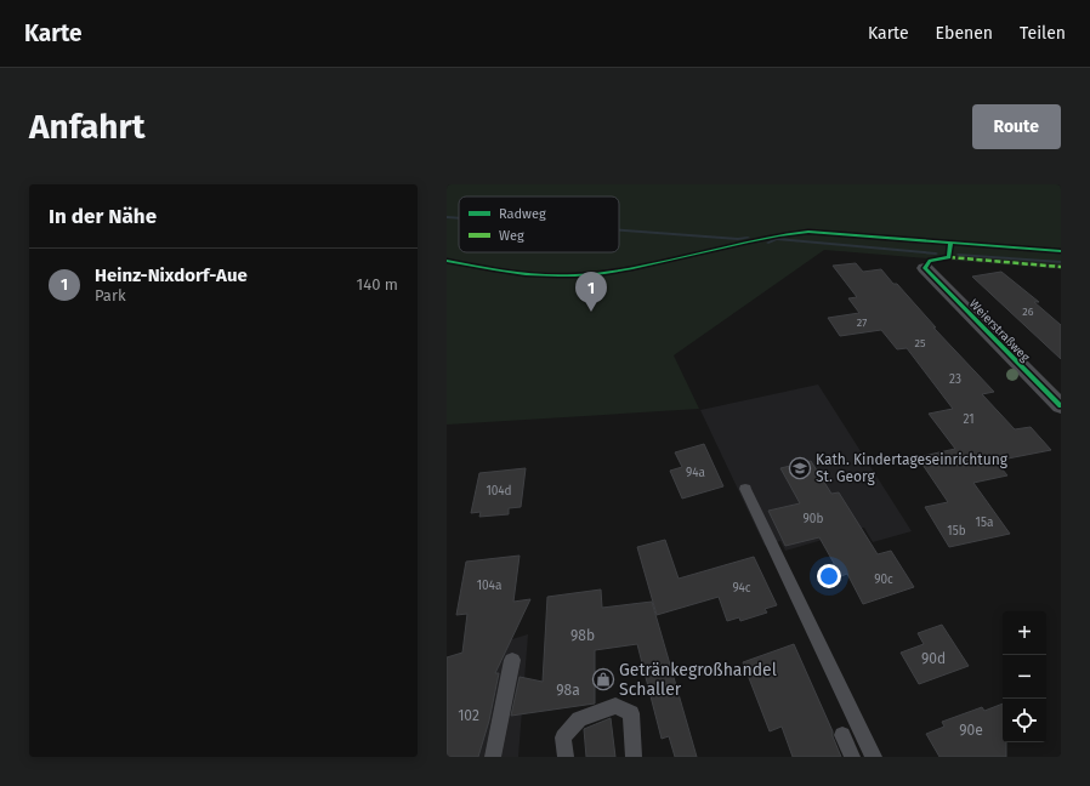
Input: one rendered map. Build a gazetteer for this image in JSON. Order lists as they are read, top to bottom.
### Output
{
  "streets": {
    "street": ["Weierstraßweg"]
  },
  "places": {
    "school or university": ["Kath. Kindertageseinrichtung St. Georg"],
    "shop": ["Getränkegroßhandel Schaller"]
  },
  "house_numbers": [
    "26",
    "27",
    "25",
    "23",
    "21",
    "94a",
    "104d",
    "90b",
    "15a",
    "15b",
    "90c",
    "104a",
    "94c",
    "98b",
    "90d",
    "98a",
    "102",
    "90e"
  ],
  "legend": ["Radweg", "Weg"],
  "page": {
    "header": "Karte",
    "nav": ["Karte", "Ebenen", "Teilen"],
    "buttons": "Route",
    "title": "Anfahrt",
    "heading": "In der Nähe",
    "list": [
      {
        "mark": "1",
        "name": "Heinz-Nixdorf-Aue",
        "note": "Park",
        "value": "140 m"
      }
    ],
    "pins": "1",
    "map_buttons": ["+", "−"]
  }
}
